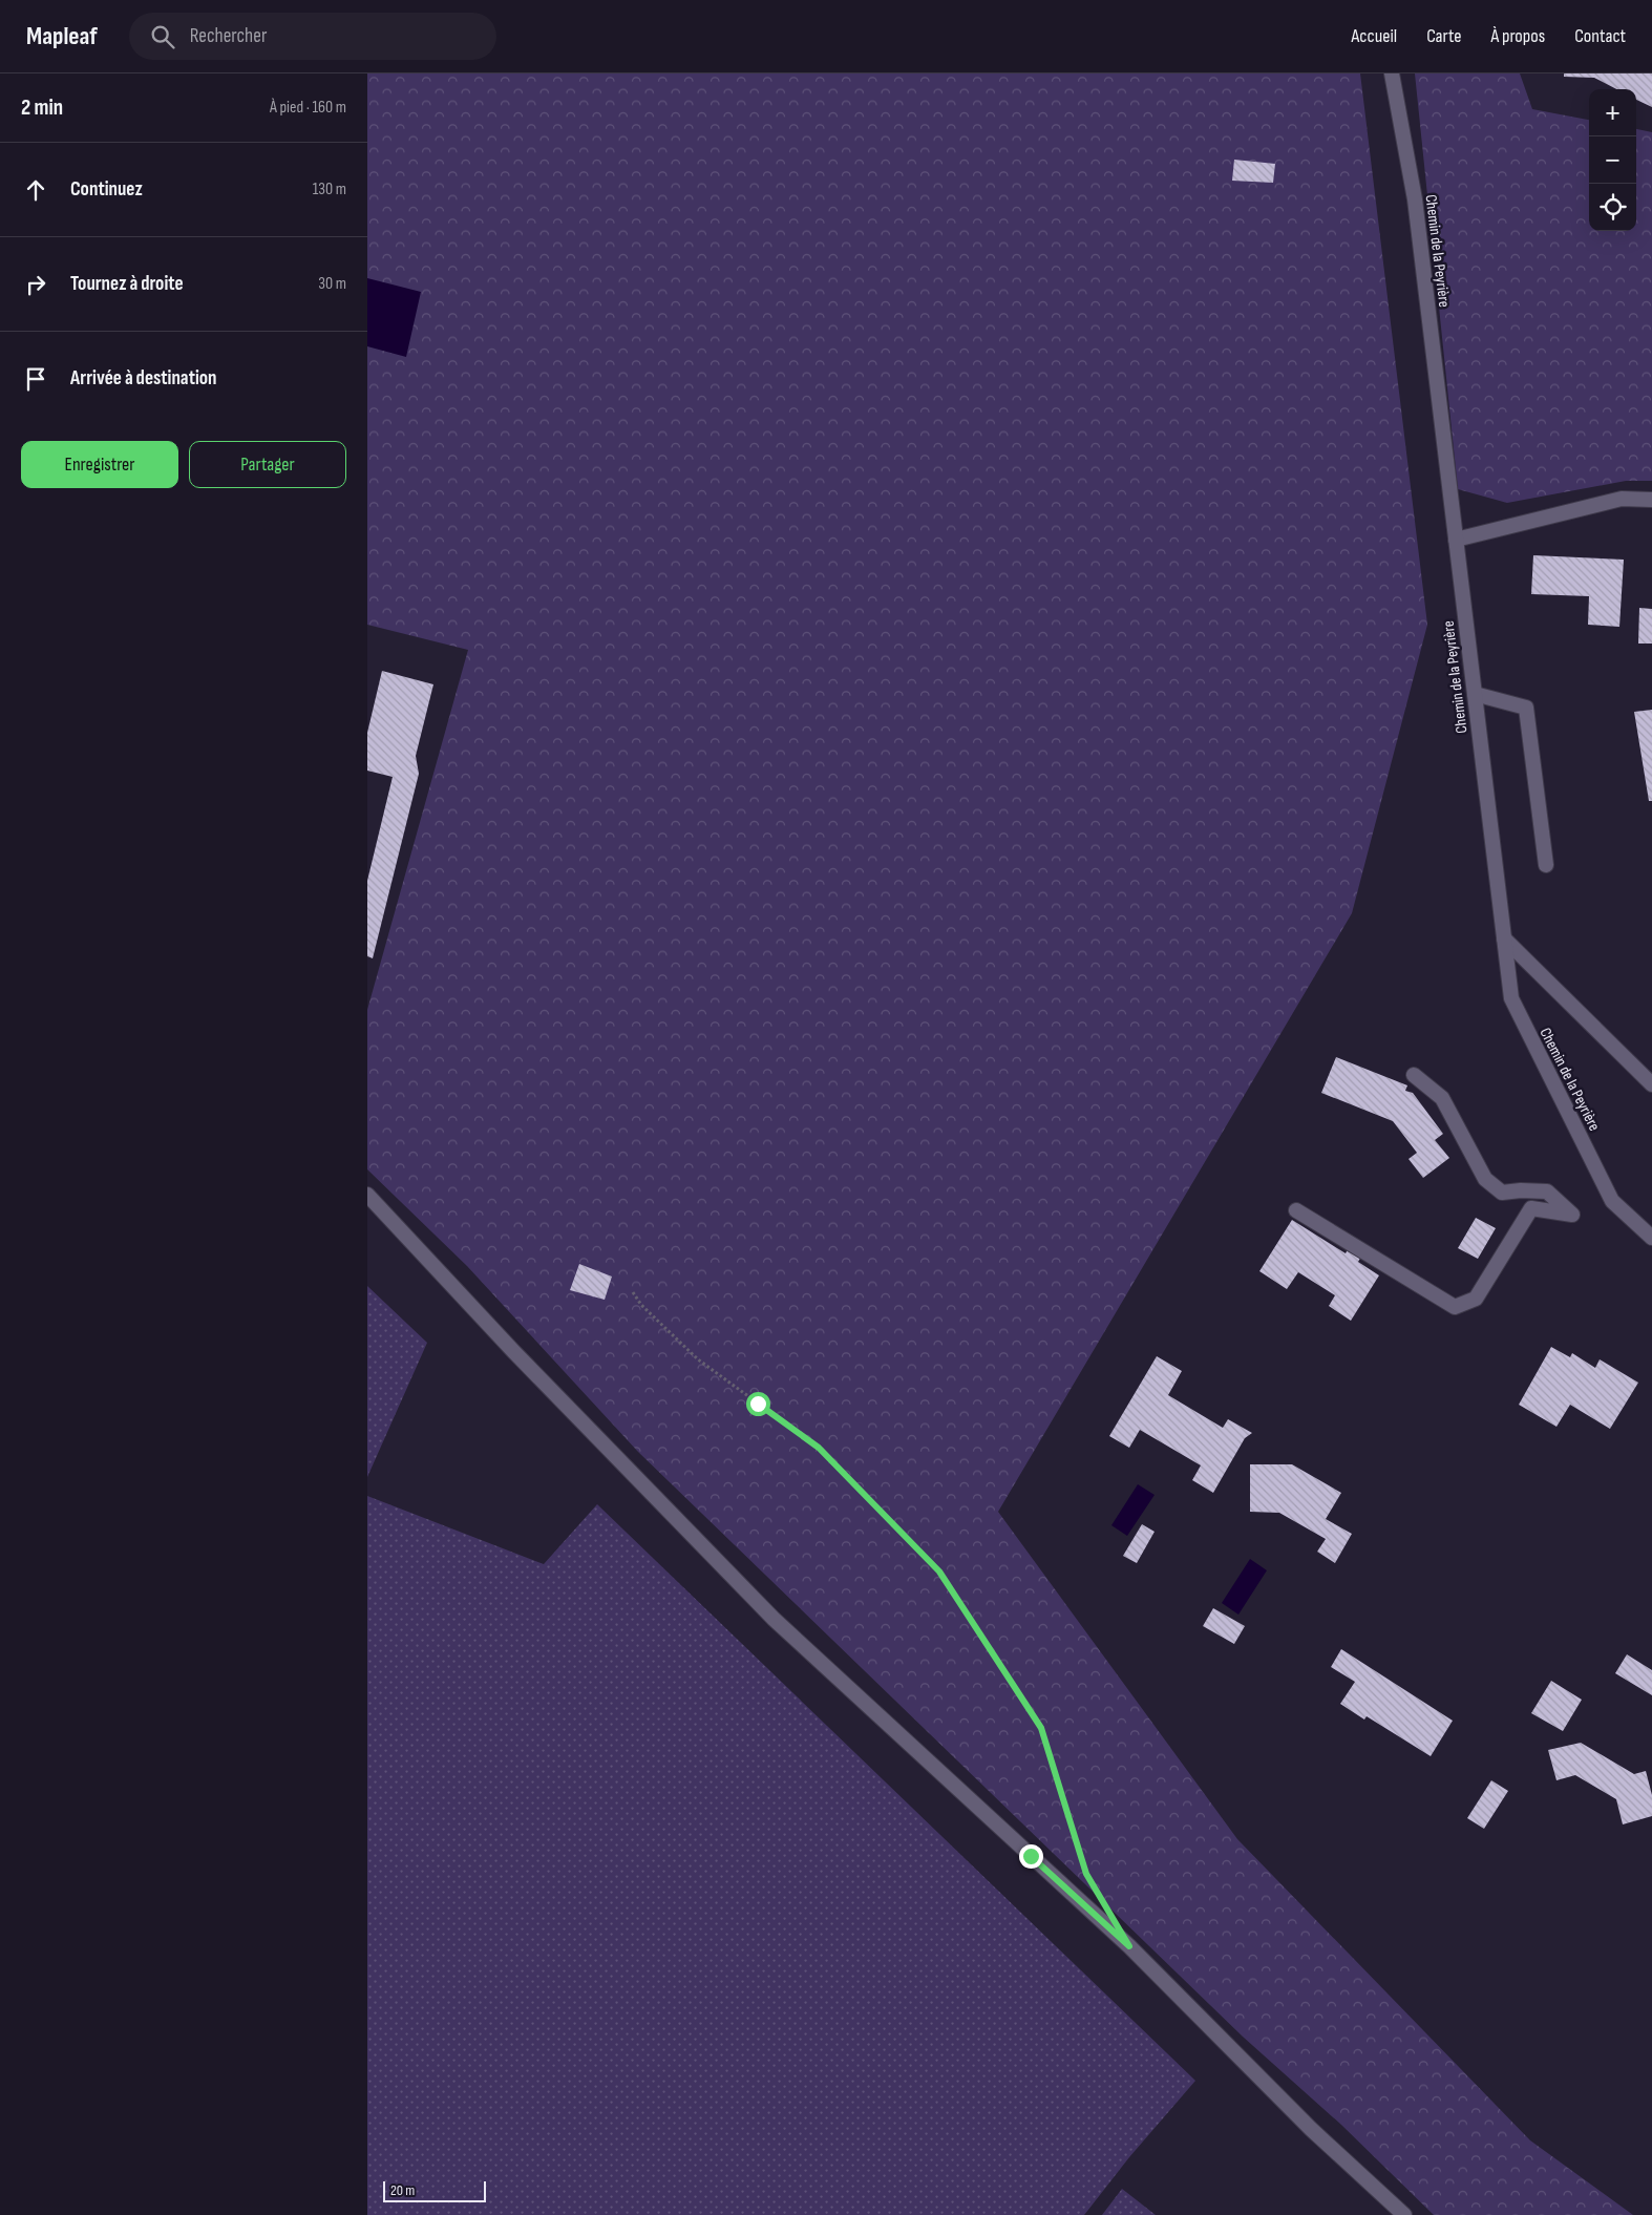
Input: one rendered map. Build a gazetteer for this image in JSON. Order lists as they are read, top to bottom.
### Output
{
  "streets": {
    "street": ["Chemin de la Peyrière"]
  },
  "scale_bar": "20 m",
  "page": {
    "header": "Mapleaf",
    "search": "Rechercher",
    "nav": [
      "Accueil",
      "Carte",
      "À propos",
      "Contact"
    ],
    "heading": ["2 min", "À pied · 160 m"],
    "map_buttons": ["+", "−"],
    "list": [
      ["Continuez", "130 m"],
      ["Tournez à droite", "30 m"],
      "Arrivée à destination"
    ],
    "buttons": ["Enregistrer", "Partager"],
    "scale": "20 m"
  }
}
